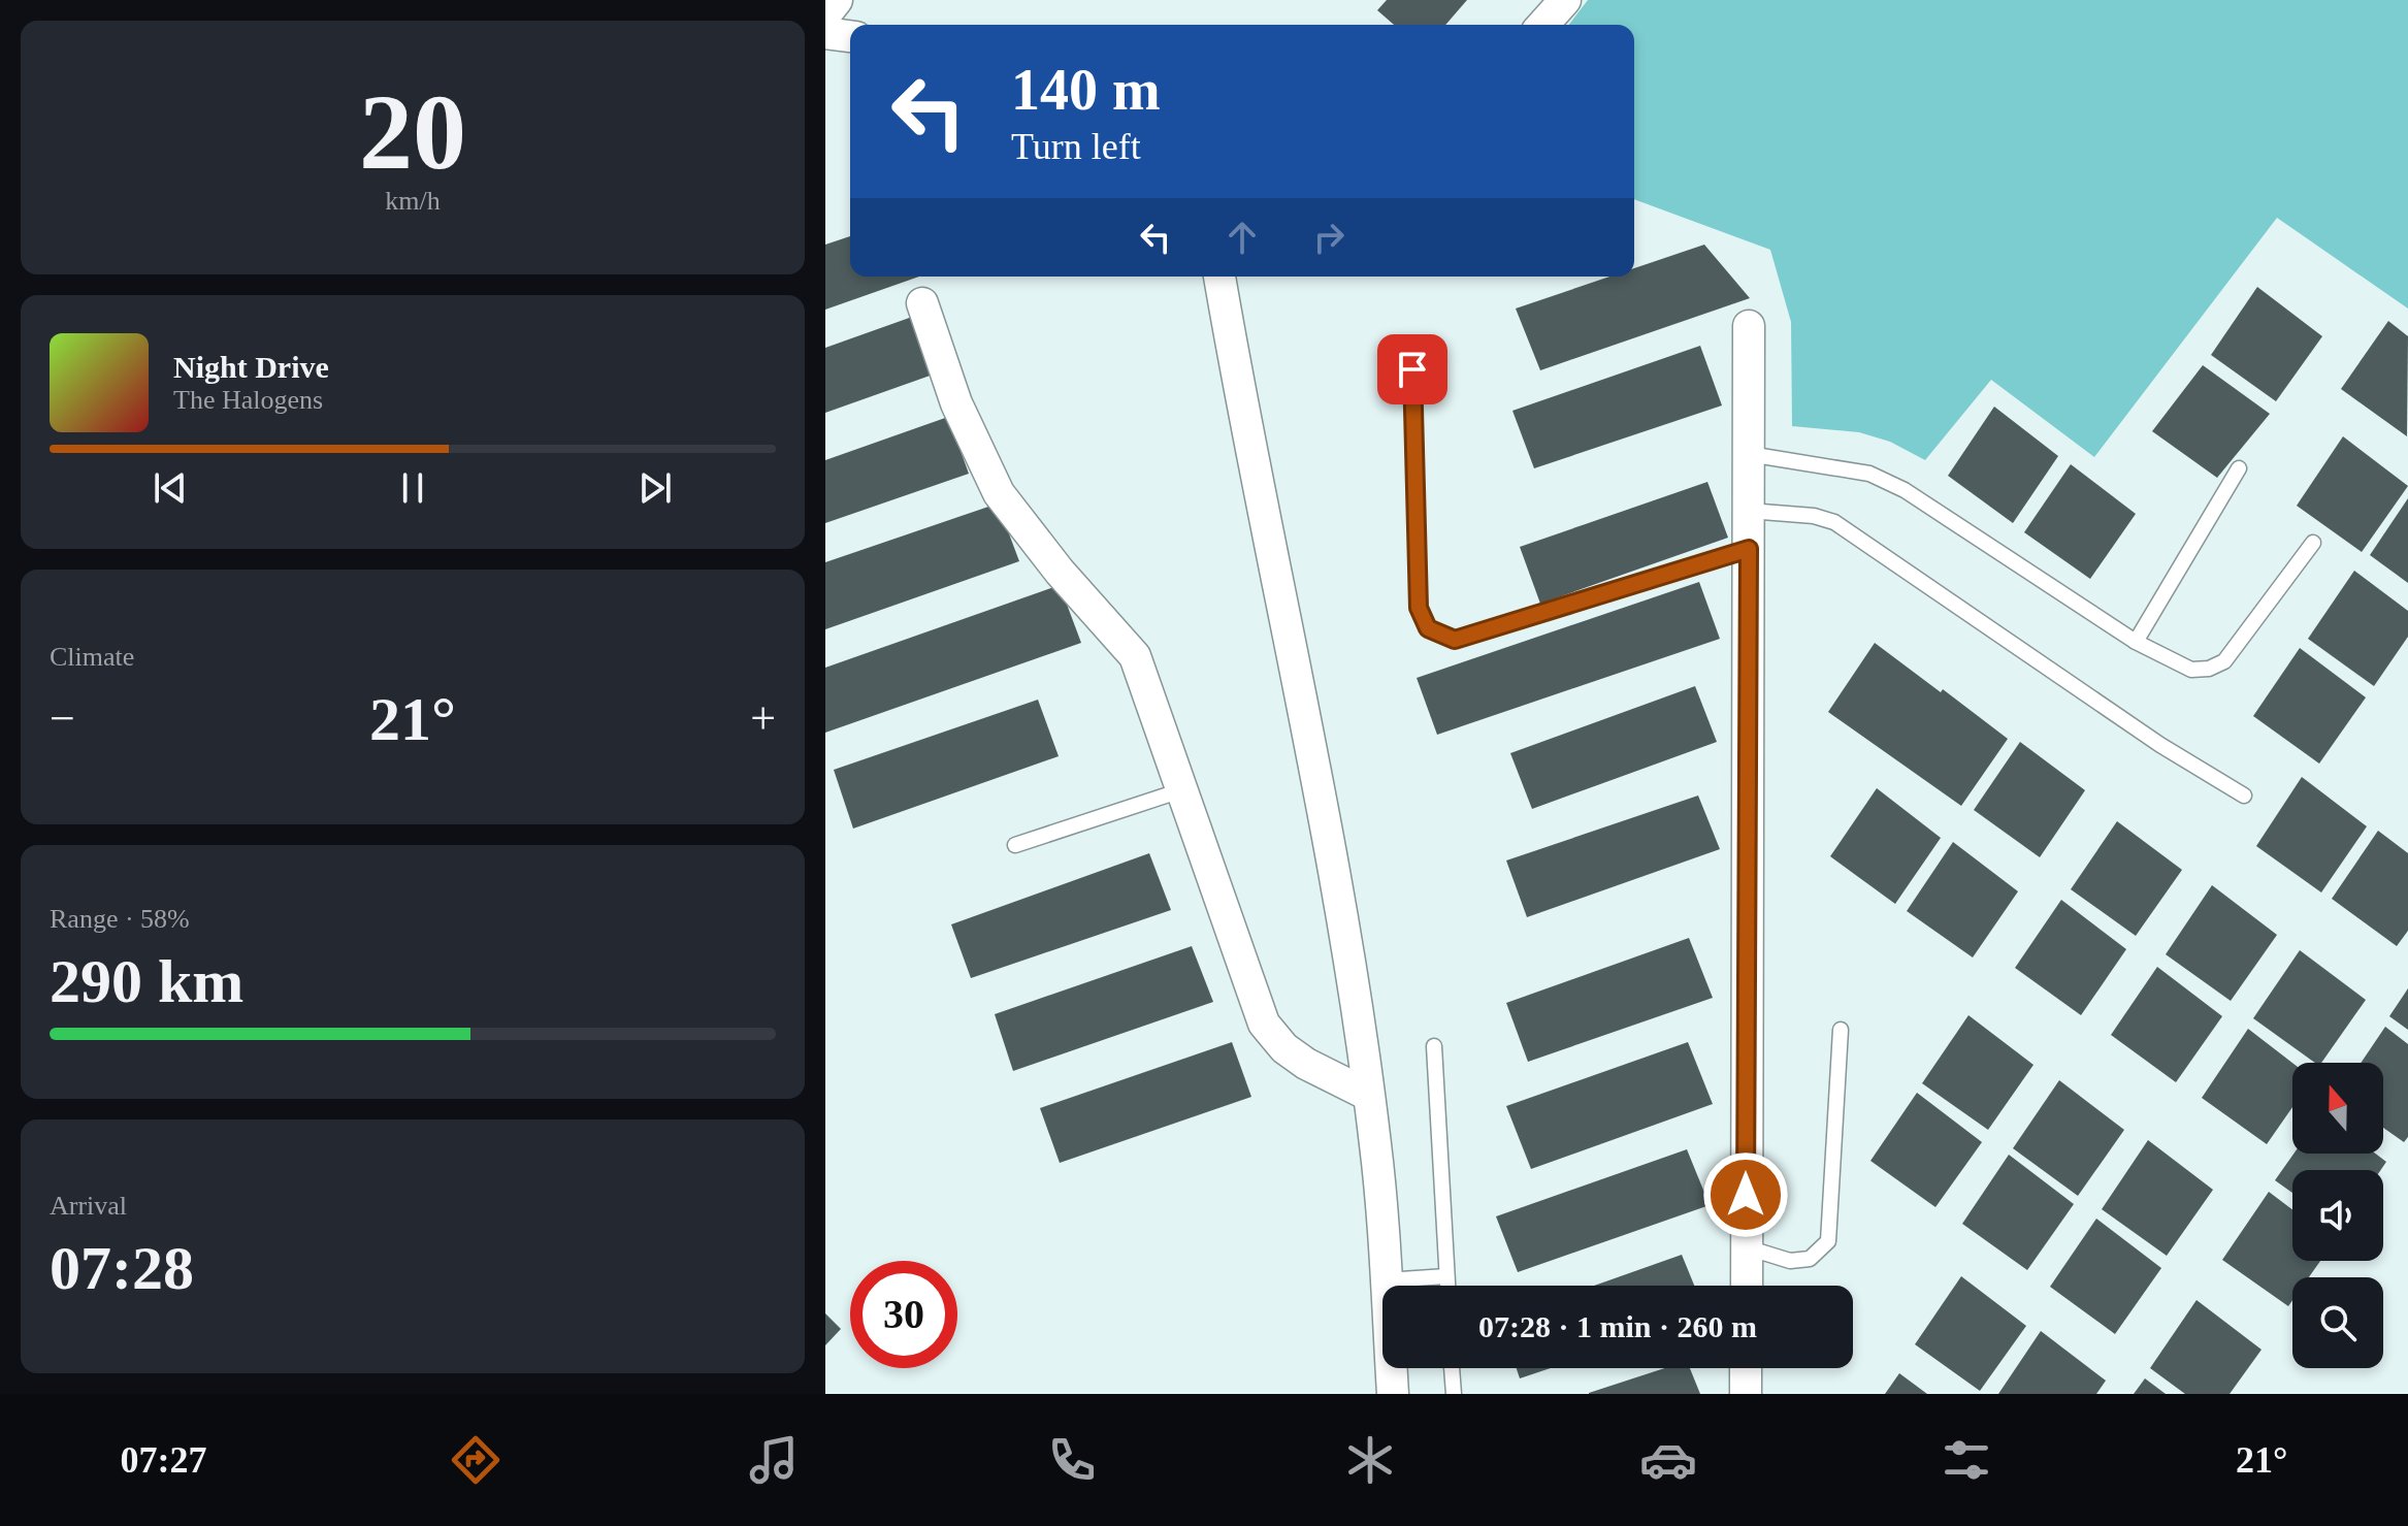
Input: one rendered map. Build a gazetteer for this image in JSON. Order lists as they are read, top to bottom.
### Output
{
  "north": "top",
  "page": {
    "tile": [
      ["20", "km/h"],
      "Climate",
      ["Range · 58%", "290 km"],
      ["Arrival", "07:28"]
    ],
    "turn": ["140 m", "Turn left"],
    "song": ["Night Drive", "The Halogens"],
    "heat": ["−", "21°", "+"],
    "limit": "30",
    "trip": "07:28 · 1 min · 260 m",
    "tabs": ["07:27", "21°"]
  }
}
